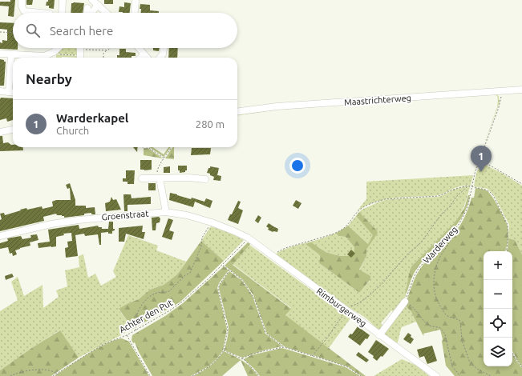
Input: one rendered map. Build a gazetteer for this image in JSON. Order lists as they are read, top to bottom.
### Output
{
  "streets": {
    "street": ["Maastrichterweg", "Groenstraat", "Rimburgerweg"],
    "path": ["Warderweg", "Achter den Put"]
  },
  "crossings": [
    ["Maastrichterweg", "Warderweg"],
    ["Groenstraat", "Rimburgerweg"],
    ["Groenstraat", "Achter den Put"],
    ["Rimburgerweg", "Achter den Put"]
  ],
  "page": {
    "search": "Search here",
    "heading": "Nearby",
    "list": [
      {
        "mark": "1",
        "name": "Warderkapel",
        "note": "Church",
        "value": "280 m"
      }
    ],
    "pins": "1",
    "map_buttons": ["+", "−"]
  }
}
